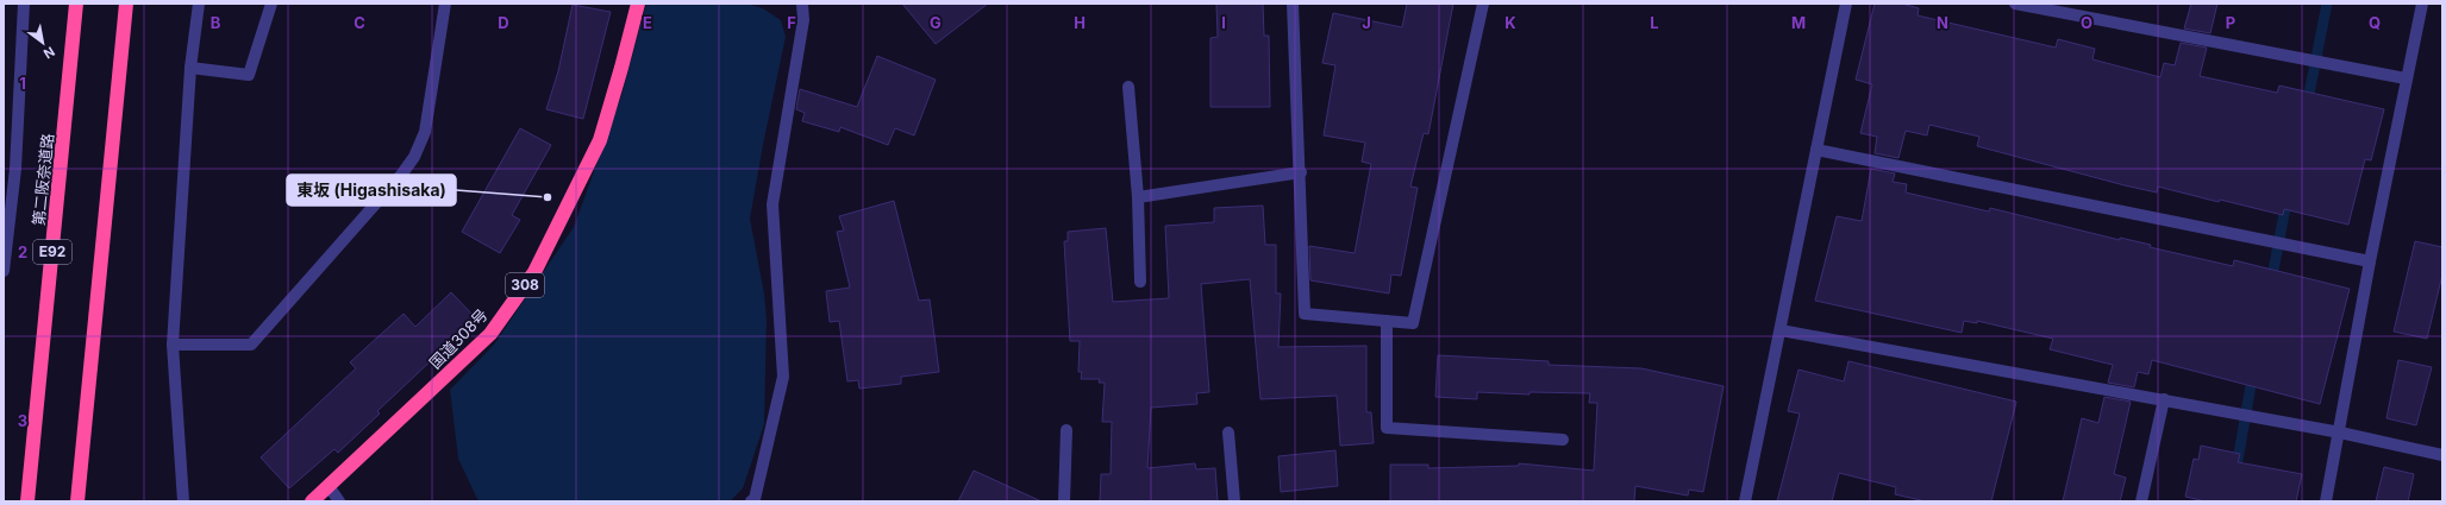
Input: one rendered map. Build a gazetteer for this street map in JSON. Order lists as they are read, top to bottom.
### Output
{
  "streets": {
    "highway": [
      "第二阪奈道路",
      "E92",
      "308",
      "国道308号"
    ]
  },
  "places": ["東坂 (Higashisaka)"],
  "north": "bottom right",
  "grid": {
    "columns": [
      "B",
      "C",
      "D",
      "E",
      "F",
      "G",
      "H",
      "I",
      "J",
      "K",
      "L",
      "M",
      "N",
      "O",
      "P",
      "Q"
    ],
    "rows": ["1", "2", "3"]
  }
}
